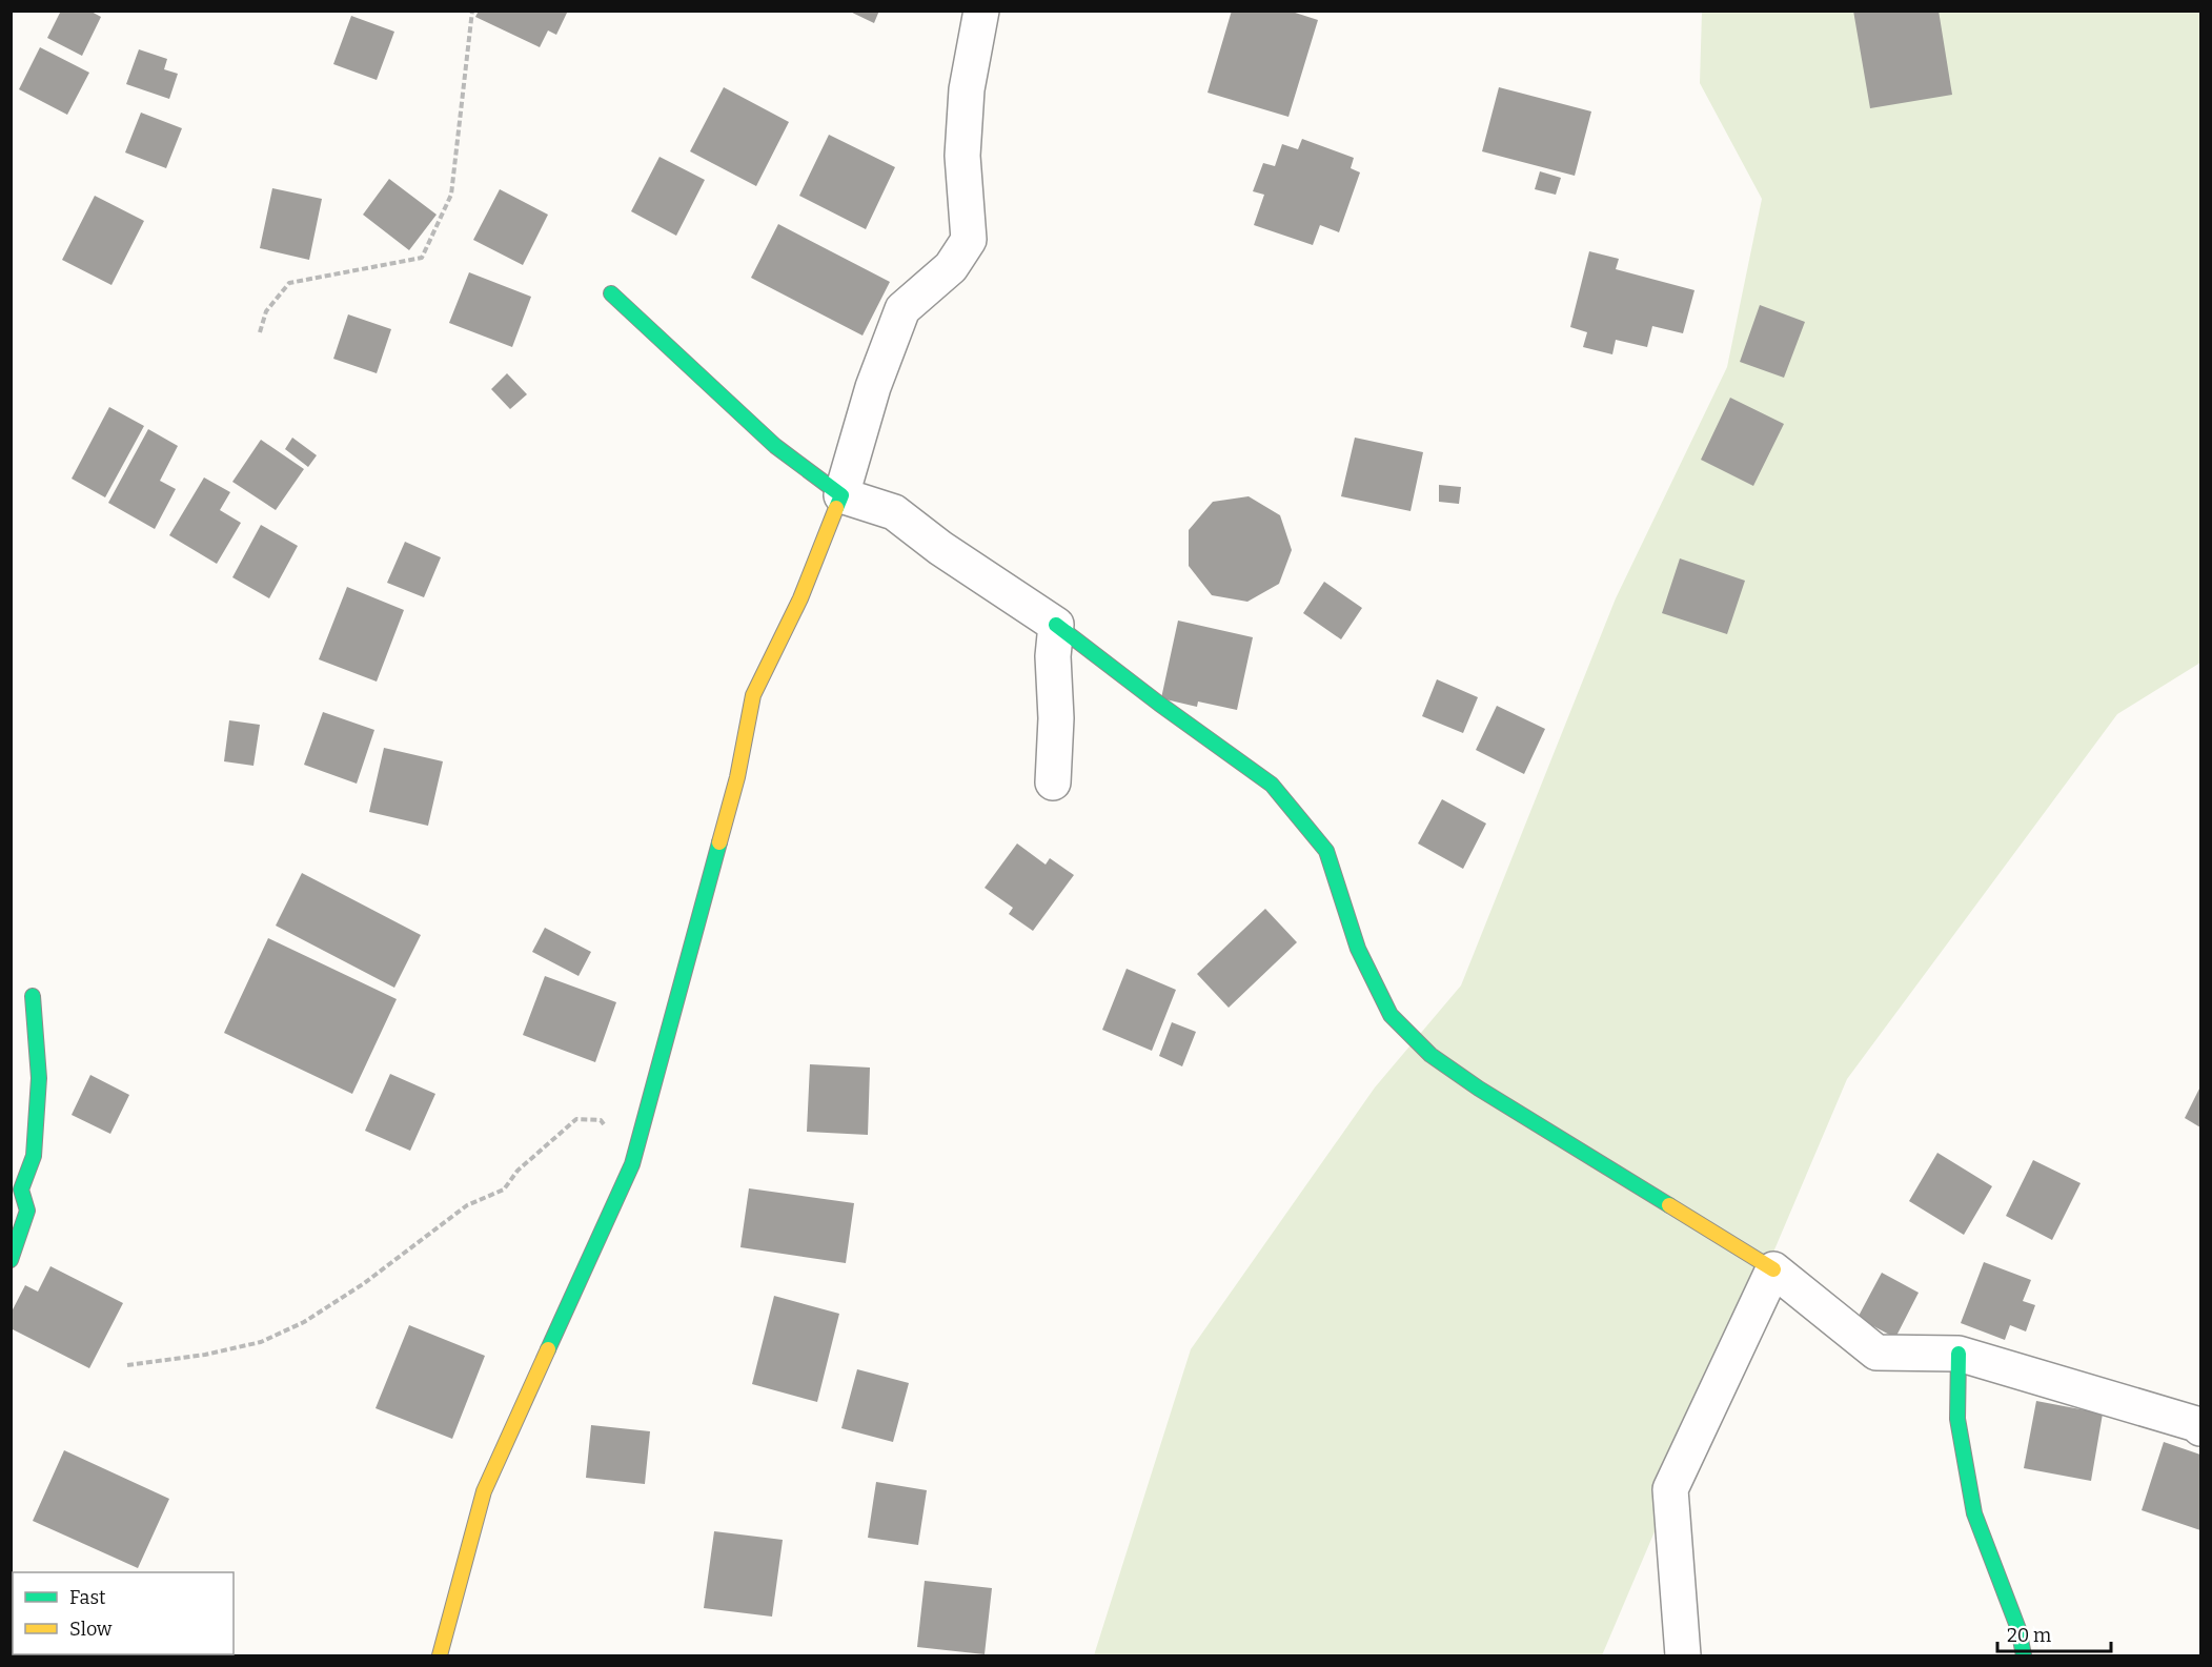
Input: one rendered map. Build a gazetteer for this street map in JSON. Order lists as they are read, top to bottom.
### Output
{
  "legend": ["Fast", "Slow"],
  "scale_bar": "20 m"
}
